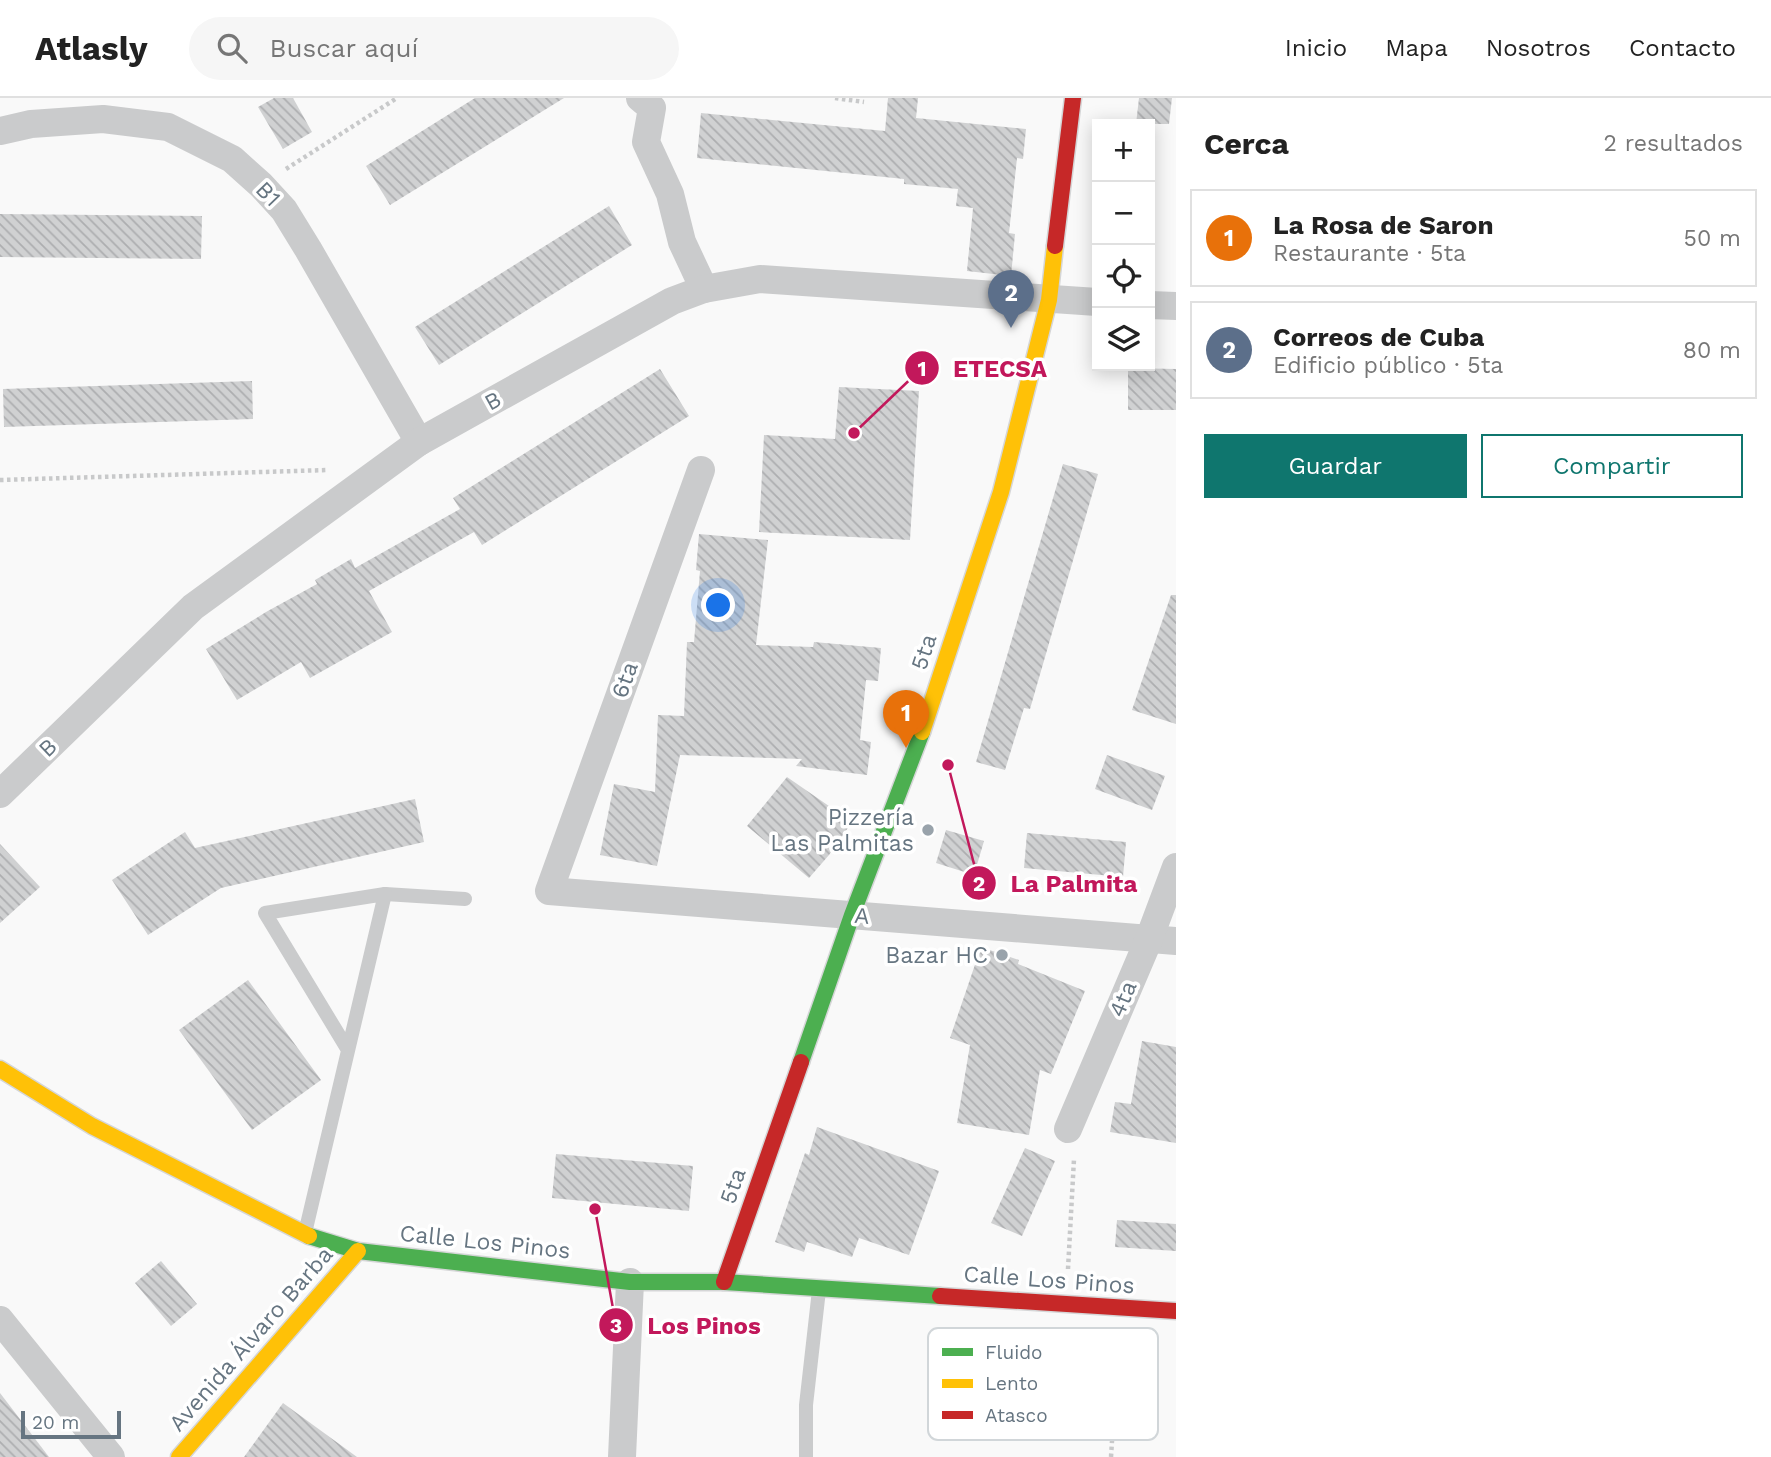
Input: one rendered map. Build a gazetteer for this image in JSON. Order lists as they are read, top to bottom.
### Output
{
  "streets": {
    "street": [
      "B1",
      "B",
      "5ta",
      "6ta",
      "A",
      "4ta",
      "Calle Los Pinos",
      "Avenida Álvaro Barba"
    ]
  },
  "crossings": [
    ["B1", "B"],
    ["B", "5ta"],
    ["5ta", "A"],
    ["5ta", "Calle Los Pinos"],
    ["6ta", "A"],
    ["A", "4ta"],
    ["Calle Los Pinos", "Avenida Álvaro Barba"]
  ],
  "places": [
    "ETECSA",
    "La Palmita",
    "Pizzería Las Palmitas",
    "Bazar HC",
    "Los Pinos"
  ],
  "legend": ["Fluido", "Lento", "Atasco"],
  "scale_bar": "20 m",
  "page": {
    "header": "Atlasly",
    "search": "Buscar aquí",
    "nav": [
      "Inicio",
      "Mapa",
      "Nosotros",
      "Contacto"
    ],
    "heading": ["Cerca", "2 resultados"],
    "map_buttons": ["+", "−"],
    "list": [
      {
        "mark": "1",
        "name": "La Rosa de Saron",
        "note": "Restaurante · 5ta",
        "value": "50 m"
      },
      {
        "mark": "2",
        "name": "Correos de Cuba",
        "note": "Edificio público · 5ta",
        "value": "80 m"
      }
    ],
    "pins": ["2", "1"],
    "buttons": ["Guardar", "Compartir"],
    "scale": "20 m"
  }
}
